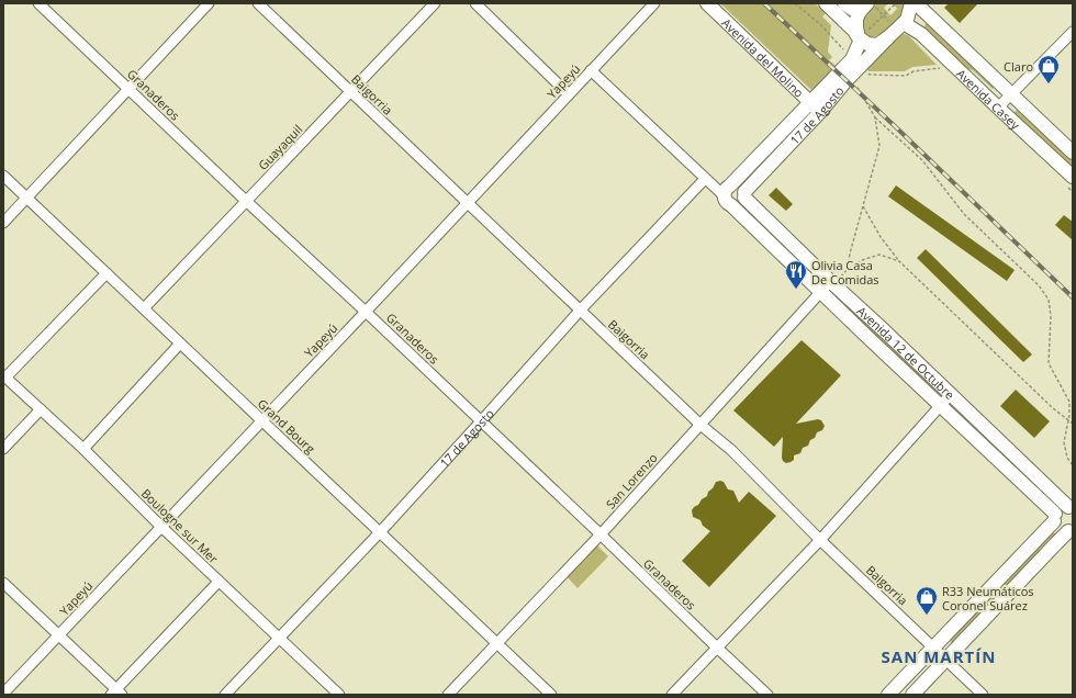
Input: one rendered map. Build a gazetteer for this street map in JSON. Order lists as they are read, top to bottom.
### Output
{
  "streets": {
    "main road": [
      "Avenida del Molino",
      "Avenida Casey",
      "17 de Agosto",
      "Avenida 12 de Octubre"
    ],
    "street": [
      "Yapeyú",
      "Granaderos",
      "Baigorria",
      "Guayaquil",
      "Grand Bourg",
      "San Lorenzo",
      "Boulogne sur Mer"
    ]
  },
  "crossings": [
    ["Avenida del Molino", "17 de Agosto"],
    ["Yapeyú", "Granaderos"],
    ["Yapeyú", "Baigorria"],
    ["Yapeyú", "Grand Bourg"],
    ["Yapeyú", "Boulogne sur Mer"],
    ["Granaderos", "17 de Agosto"],
    ["Granaderos", "Guayaquil"],
    ["Granaderos", "San Lorenzo"],
    ["Baigorria", "17 de Agosto"],
    ["Baigorria", "Guayaquil"],
    ["Baigorria", "San Lorenzo"],
    ["Avenida Casey", "17 de Agosto"],
    ["17 de Agosto", "Avenida 12 de Octubre"],
    ["17 de Agosto", "Grand Bourg"],
    ["17 de Agosto", "Boulogne sur Mer"],
    ["Guayaquil", "Grand Bourg"],
    ["Avenida 12 de Octubre", "San Lorenzo"],
    ["Grand Bourg", "San Lorenzo"]
  ],
  "districts": ["SAN MARTÍN"],
  "places": {
    "shop": ["Claro", "R33 Neumáticos Coronel Suárez"],
    "restaurant": ["Olivia Casa De Comidas"]
  }
}
